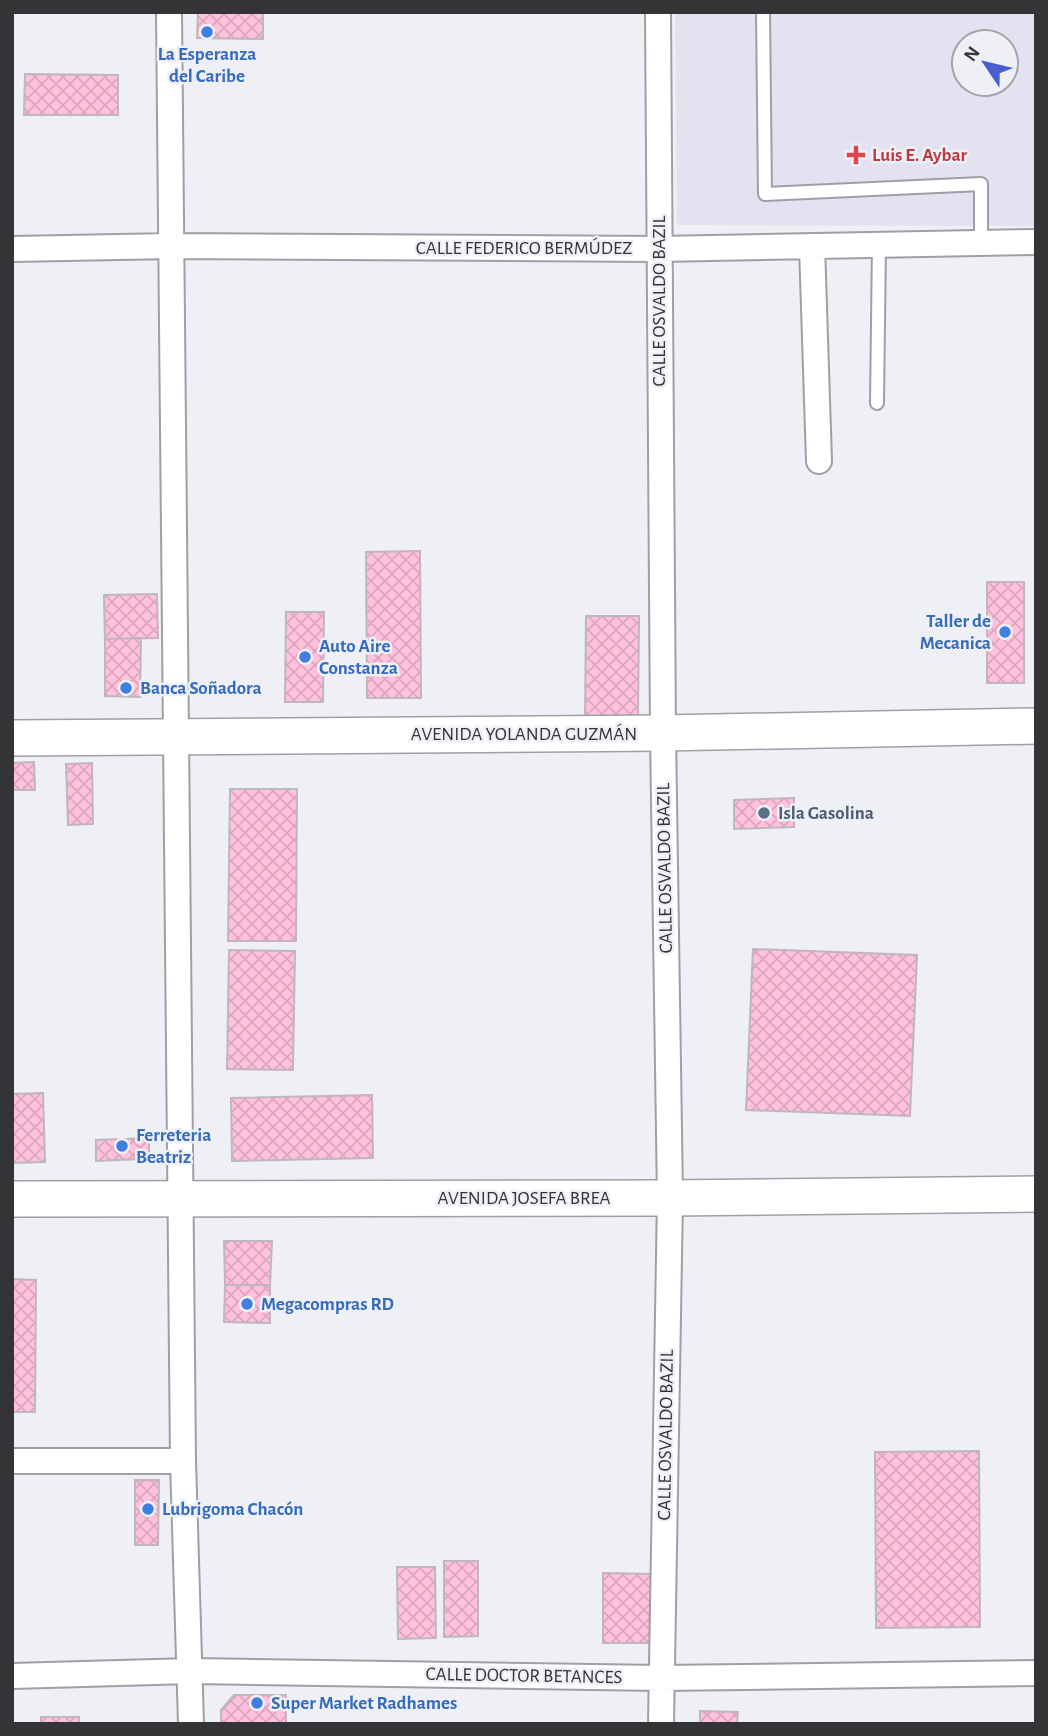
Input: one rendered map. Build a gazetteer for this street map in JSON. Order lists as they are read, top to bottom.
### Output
{
  "streets": {
    "main road": ["AVENIDA YOLANDA GUZMÁN", "AVENIDA JOSEFA BREA"],
    "street": ["CALLE FEDERICO BERMÚDEZ", "CALLE OSVALDO BAZIL", "CALLE DOCTOR BETANCES"]
  },
  "crossings": [
    ["CALLE FEDERICO BERMÚDEZ", "CALLE OSVALDO BAZIL"],
    ["CALLE OSVALDO BAZIL", "AVENIDA YOLANDA GUZMÁN"],
    ["CALLE OSVALDO BAZIL", "AVENIDA JOSEFA BREA"],
    ["CALLE OSVALDO BAZIL", "CALLE DOCTOR BETANCES"]
  ],
  "places": {
    "other": [
      "La Esperanza del Caribe",
      "Taller de Mecanica",
      "Auto Aire Constanza",
      "Banca Soñadora",
      "Isla Gasolina",
      "Ferreteria Beatriz",
      "Megacompras RD",
      "Lubrigoma Chacón",
      "Super Market Radhames"
    ],
    "health": ["Luis E. Aybar"]
  },
  "north": "top left"
}
